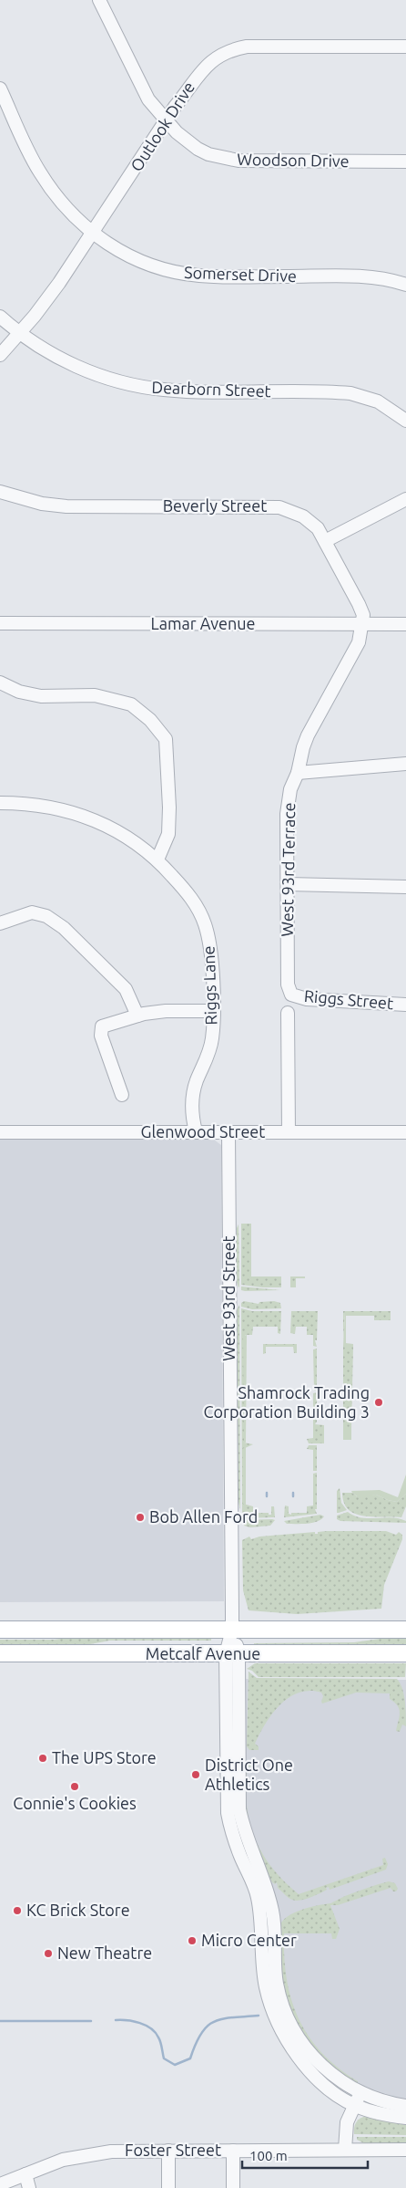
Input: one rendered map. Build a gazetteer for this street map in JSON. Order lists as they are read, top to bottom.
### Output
{
  "streets": {
    "main road": ["Metcalf Avenue"],
    "street": [
      "Outlook Drive",
      "Woodson Drive",
      "Somerset Drive",
      "Dearborn Street",
      "Beverly Street",
      "Lamar Avenue",
      "West 93rd Terrace",
      "Riggs Lane",
      "Riggs Street",
      "Glenwood Street",
      "West 93rd Street",
      "Foster Street"
    ]
  },
  "crossings": [
    ["Outlook Drive", "Woodson Drive"],
    ["Outlook Drive", "Somerset Drive"],
    ["Outlook Drive", "Dearborn Street"],
    ["Beverly Street", "Lamar Avenue"],
    ["Beverly Street", "West 93rd Terrace"],
    ["Lamar Avenue", "West 93rd Terrace"],
    ["West 93rd Terrace", "Riggs Street"],
    ["Riggs Lane", "Glenwood Street"],
    ["Glenwood Street", "West 93rd Street"],
    ["West 93rd Street", "Metcalf Avenue"]
  ],
  "places": [
    "Shamrock Trading Corporation Building 3",
    "Bob Allen Ford",
    "The UPS Store",
    "District One Athletics",
    "Connie's Cookies",
    "KC Brick Store",
    "Micro Center",
    "New Theatre"
  ],
  "scale_bar": "100 m"
}
